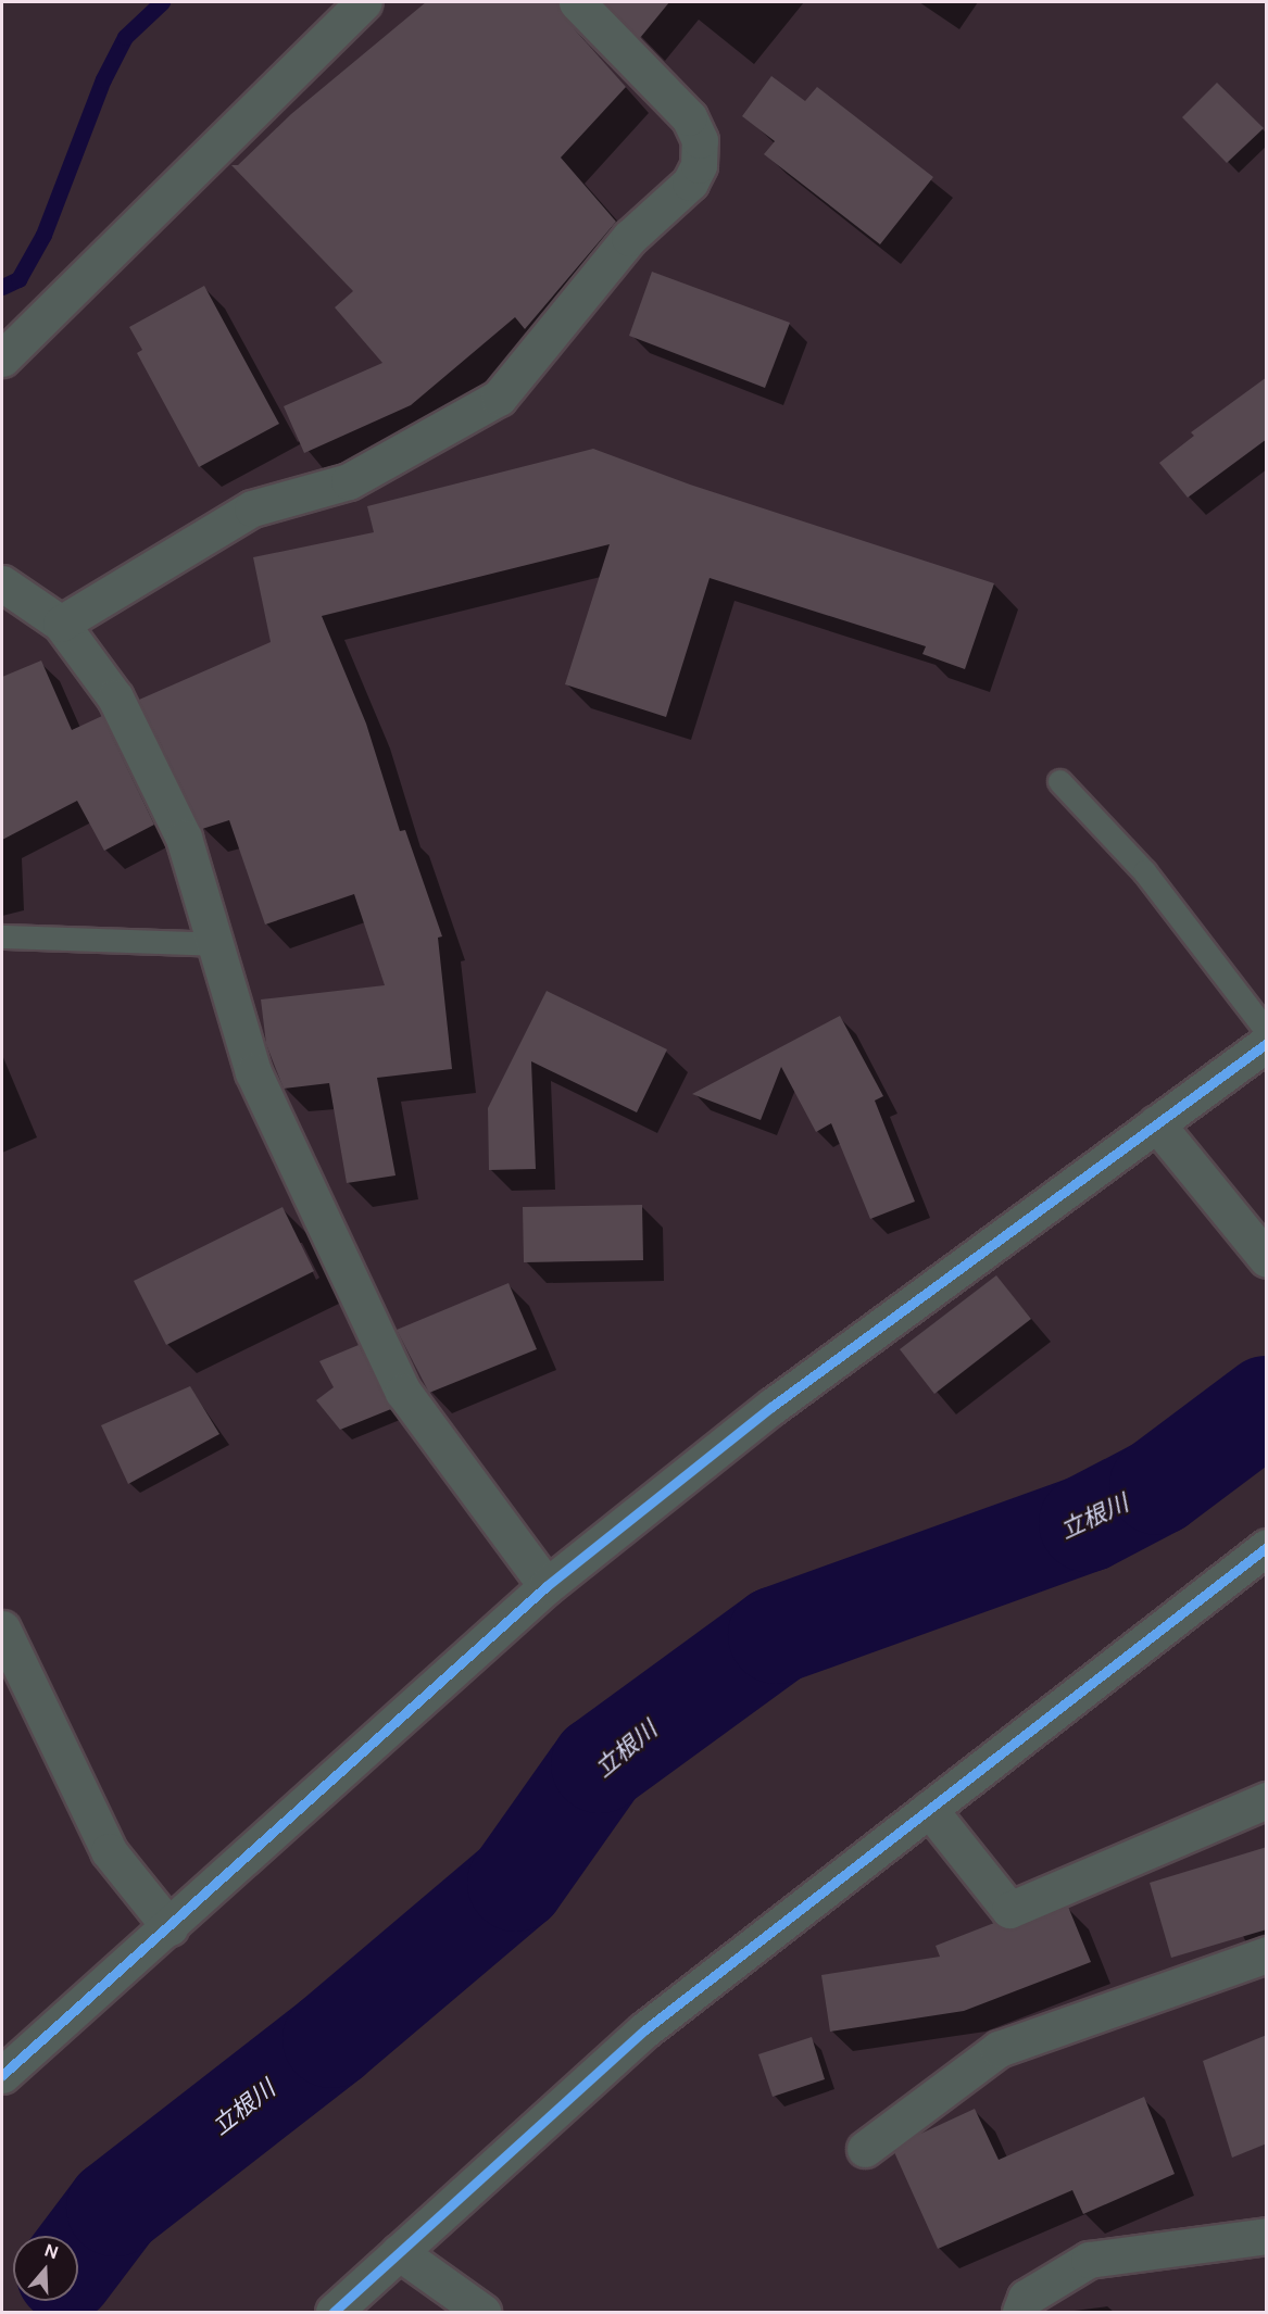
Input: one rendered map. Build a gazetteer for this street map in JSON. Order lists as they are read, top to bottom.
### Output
{
  "water": ["立根川"],
  "north": "top"
}
